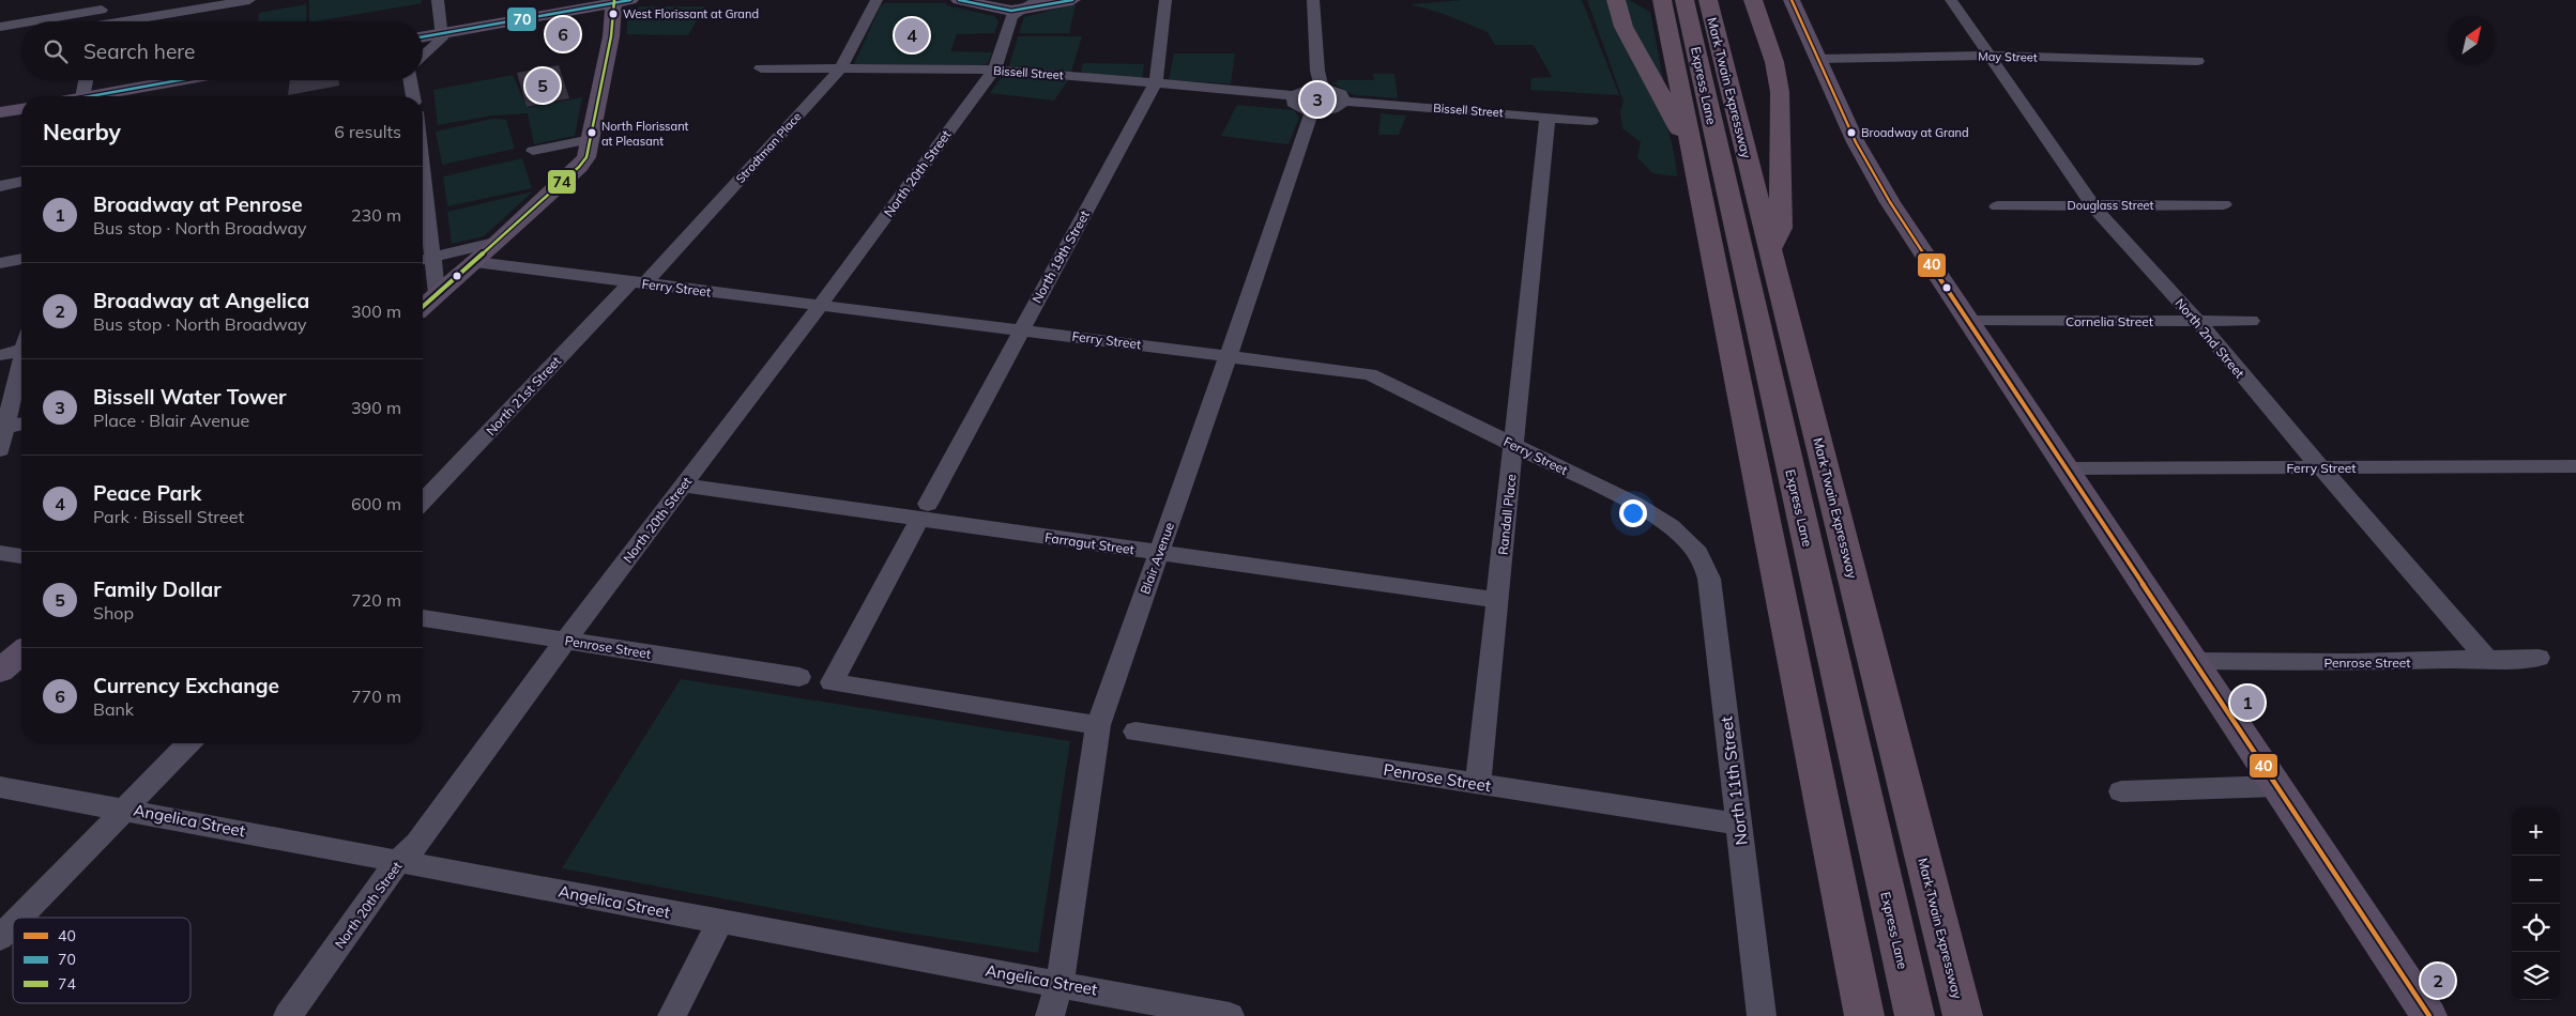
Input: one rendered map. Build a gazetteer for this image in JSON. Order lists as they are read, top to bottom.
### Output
{
  "streets": {
    "highway": ["Express Lane", "Mark Twain Expressway"],
    "street": [
      "May Street",
      "Bissell Street",
      "Strodtman Place",
      "North 20th Street",
      "Douglass Street",
      "North 19th Street",
      "Ferry Street",
      "Cornelia Street",
      "North 2nd Street",
      "North 21st Street",
      "Randall Place",
      "Farragut Street",
      "Blair Avenue",
      "Penrose Street",
      "North 11th Street",
      "Angelica Street"
    ]
  },
  "crossings": [
    ["May Street", "North 2nd Street"],
    ["Bissell Street", "Strodtman Place"],
    ["Bissell Street", "North 20th Street"],
    ["Bissell Street", "North 19th Street"],
    ["Bissell Street", "Randall Place"],
    ["Strodtman Place", "Ferry Street"],
    ["Strodtman Place", "North 21st Street"],
    ["North 20th Street", "Ferry Street"],
    ["North 20th Street", "Farragut Street"],
    ["North 20th Street", "Penrose Street"],
    ["North 20th Street", "Angelica Street"],
    ["Douglass Street", "North 2nd Street"],
    ["North 19th Street", "Ferry Street"],
    ["North 19th Street", "Farragut Street"],
    ["North 19th Street", "Blair Avenue"],
    ["Ferry Street", "North 2nd Street"],
    ["Ferry Street", "North 21st Street"],
    ["Ferry Street", "Randall Place"],
    ["Ferry Street", "Blair Avenue"],
    ["Ferry Street", "North 11th Street"],
    ["Cornelia Street", "North 2nd Street"],
    ["North 2nd Street", "Penrose Street"],
    ["Randall Place", "Farragut Street"],
    ["Randall Place", "Penrose Street"],
    ["Farragut Street", "Blair Avenue"],
    ["Blair Avenue", "Angelica Street"],
    ["Penrose Street", "North 11th Street"]
  ],
  "places": ["West Florissant at Grand", "North Florissant at Pleasant", "Broadway at Grand"],
  "lines": ["transit line 40", "transit line 70", "transit line 74"],
  "legend": ["40", "70", "74"],
  "north": "top right",
  "page": {
    "pins": [
      "6",
      "4",
      "5",
      "3",
      "1",
      "2"
    ],
    "search": "Search here",
    "heading": ["Nearby", "6 results"],
    "list": [
      {
        "mark": "1",
        "name": "Broadway at Penrose",
        "note": "Bus stop · North Broadway",
        "value": "230 m"
      },
      {
        "mark": "2",
        "name": "Broadway at Angelica",
        "note": "Bus stop · North Broadway",
        "value": "300 m"
      },
      {
        "mark": "3",
        "name": "Bissell Water Tower",
        "note": "Place · Blair Avenue",
        "value": "390 m"
      },
      {
        "mark": "4",
        "name": "Peace Park",
        "note": "Park · Bissell Street",
        "value": "600 m"
      },
      {
        "mark": "5",
        "name": "Family Dollar",
        "note": "Shop",
        "value": "720 m"
      },
      {
        "mark": "6",
        "name": "Currency Exchange",
        "note": "Bank",
        "value": "770 m"
      }
    ],
    "map_buttons": ["+", "−"]
  }
}
